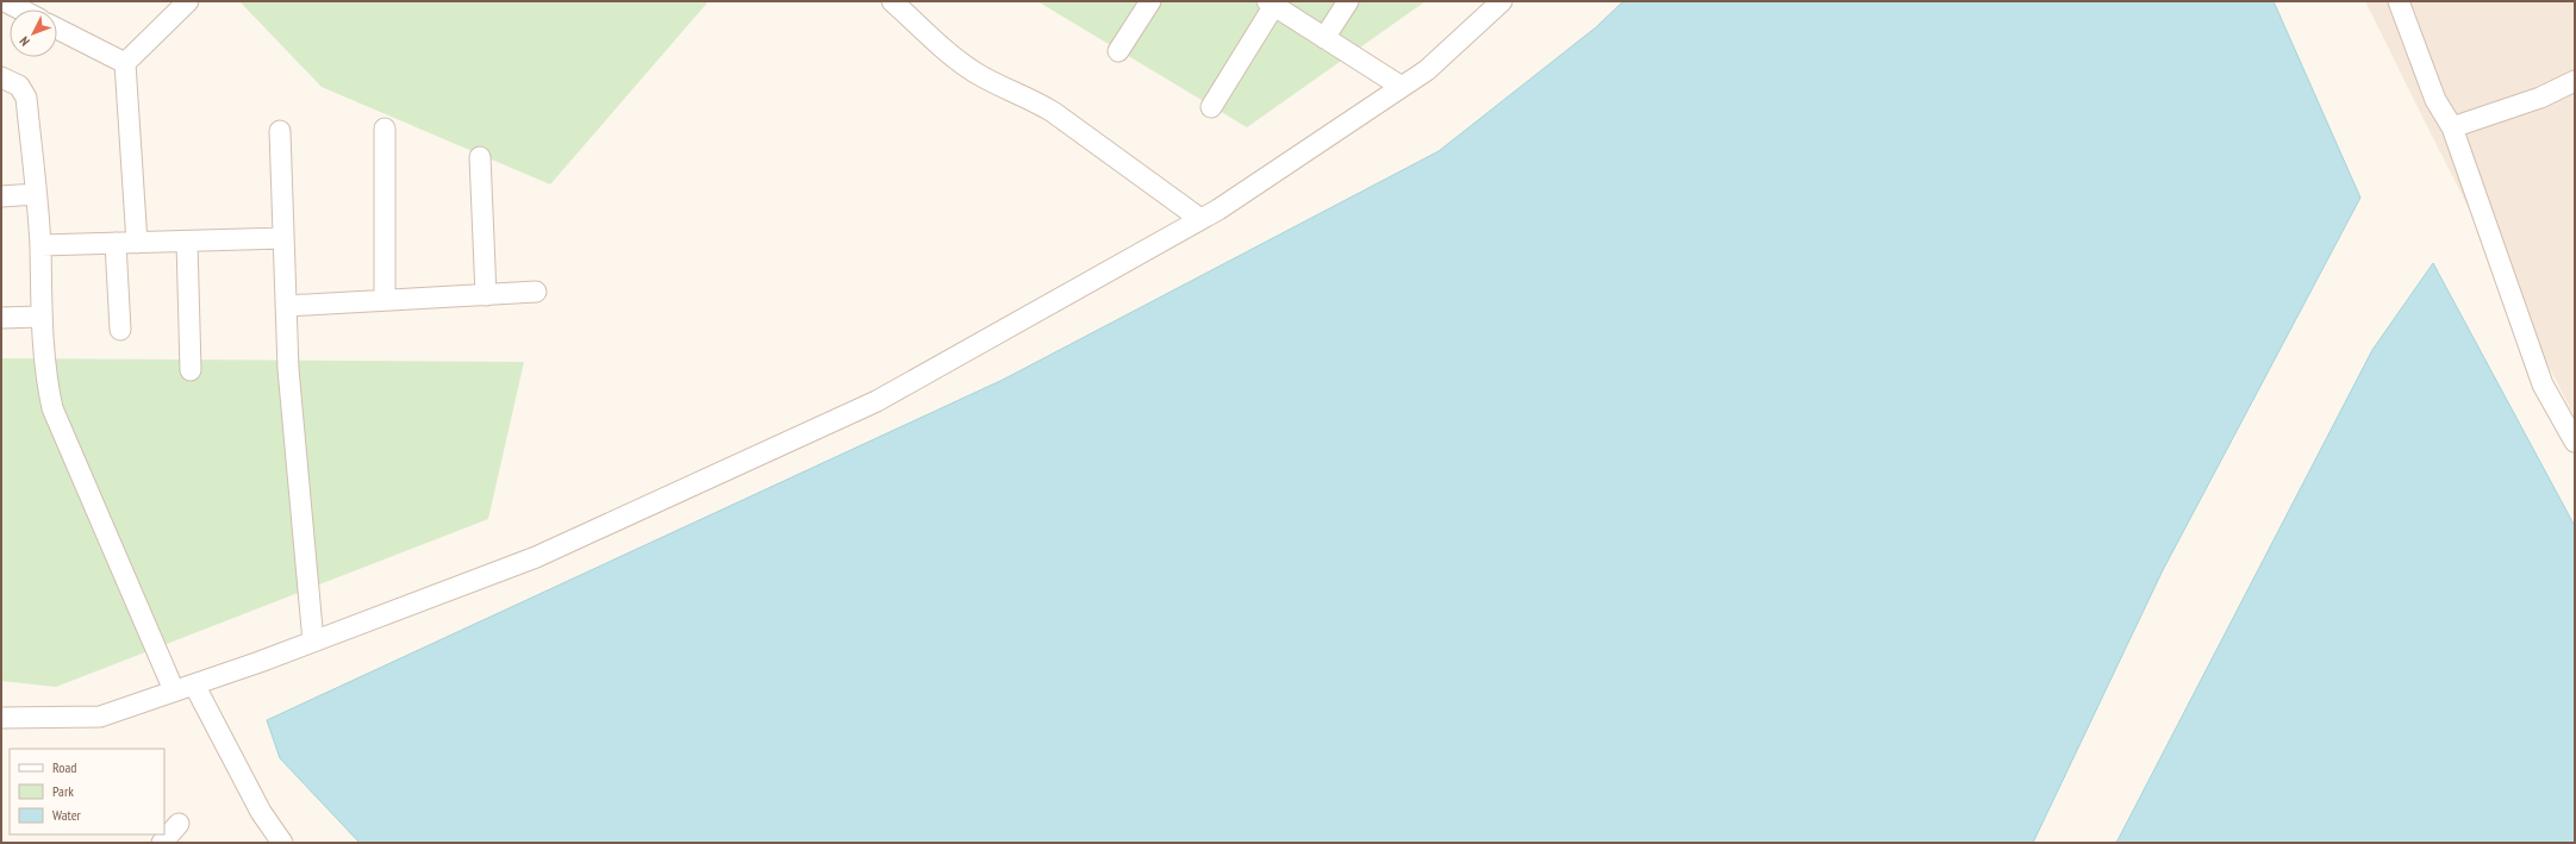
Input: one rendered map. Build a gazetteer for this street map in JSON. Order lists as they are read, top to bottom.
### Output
{
  "legend": ["Road", "Park", "Water"],
  "north": "bottom left"
}
